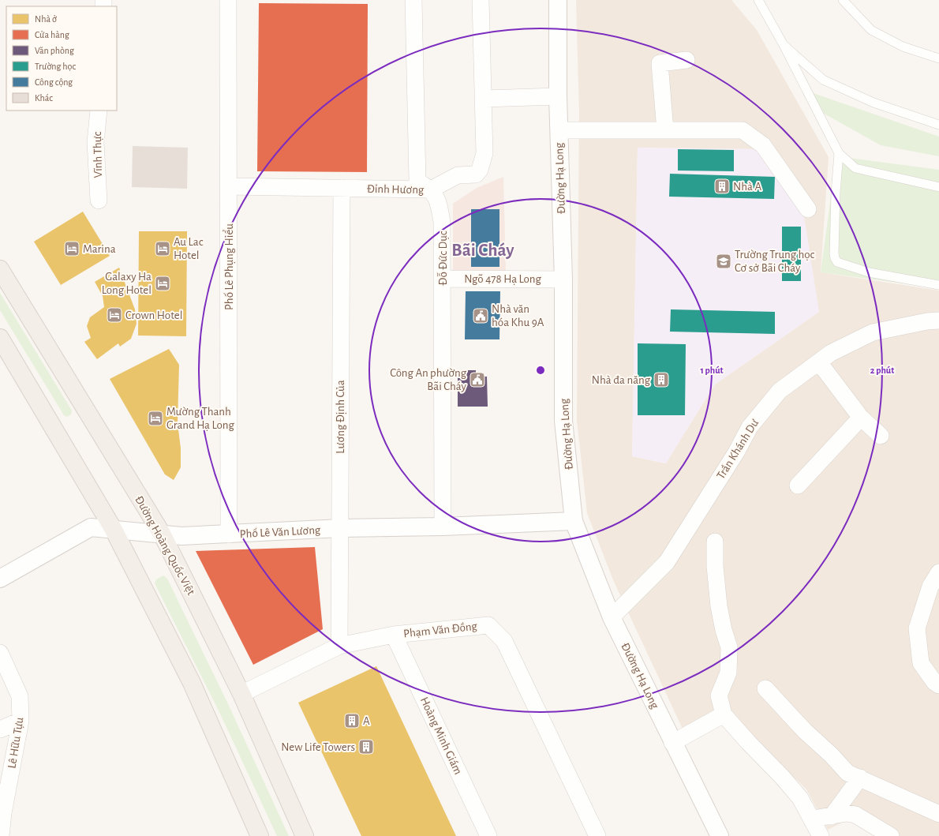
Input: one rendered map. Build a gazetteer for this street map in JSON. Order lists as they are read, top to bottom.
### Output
{
  "streets": {
    "main road": ["Đường Hạ Long", "Phố Lê Văn Lương", "Đường Hoàng Quốc Việt"],
    "street": [
      "Vĩnh Thực",
      "Đỉnh Hương",
      "Đỗ Đức Dục",
      "Phố Lê Phụng Hiểu",
      "Ngõ 478 Hạ Long",
      "Lương Định Của",
      "Trần Khánh Dư",
      "Phạm Văn Đồng",
      "Hoàng Minh Giám",
      "Lê Hữu Tựu"
    ]
  },
  "crossings": [
    ["Đường Hạ Long", "Ngõ 478 Hạ Long"],
    ["Đường Hạ Long", "Trần Khánh Dư"],
    ["Đường Hạ Long", "Phố Lê Văn Lương"],
    ["Đỉnh Hương", "Đỗ Đức Dục"],
    ["Đỉnh Hương", "Phố Lê Phụng Hiểu"],
    ["Đỉnh Hương", "Lương Định Của"],
    ["Đỗ Đức Dục", "Ngõ 478 Hạ Long"],
    ["Đỗ Đức Dục", "Phố Lê Văn Lương"],
    ["Phố Lê Phụng Hiểu", "Phố Lê Văn Lương"],
    ["Lương Định Của", "Phố Lê Văn Lương"],
    ["Lương Định Của", "Phạm Văn Đồng"],
    ["Phố Lê Văn Lương", "Đường Hoàng Quốc Việt"],
    ["Đường Hoàng Quốc Việt", "Phạm Văn Đồng"],
    ["Phạm Văn Đồng", "Hoàng Minh Giám"]
  ],
  "districts": ["Bãi Cháy"],
  "places": {
    "building": [
      "Nhà A",
      "Nhà đa năng",
      "A",
      "New Life Towers"
    ],
    "hotel": [
      "Marina",
      "Au Lac Hotel",
      "Galaxy Ha Long Hotel",
      "Crown Hotel",
      "Mường Thanh Grand Hạ Long"
    ],
    "school or university": ["Trường Trung học Cơ sở Bãi Cháy"],
    "public building": ["Nhà văn hóa Khu 9A", "Công An phường Bãi Cháy"]
  },
  "legend": [
    "Nhà ở",
    "Cửa hàng",
    "Văn phòng",
    "Trường học",
    "Công cộng",
    "Khác"
  ],
  "rings": ["1 phút", "2 phút"]
}
